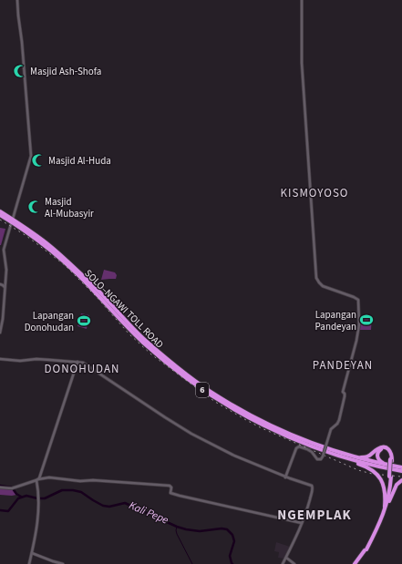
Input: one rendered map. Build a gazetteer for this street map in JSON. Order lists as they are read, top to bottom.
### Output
{
  "streets": {
    "highway": ["SOLO–NGAWI TOLL ROAD", "6"]
  },
  "districts": [
    "KISMOYOSO",
    "PANDEYAN",
    "DONOHUDAN",
    "NGEMPLAK"
  ],
  "water": ["Kali Pepe"],
  "places": {
    "mosque": ["Masjid Ash-Shofa", "Masjid Al-Huda", "Masjid Al-Mubasyir"],
    "sports": ["Lapangan Pandeyan", "Lapangan Donohudan"]
  }
}
